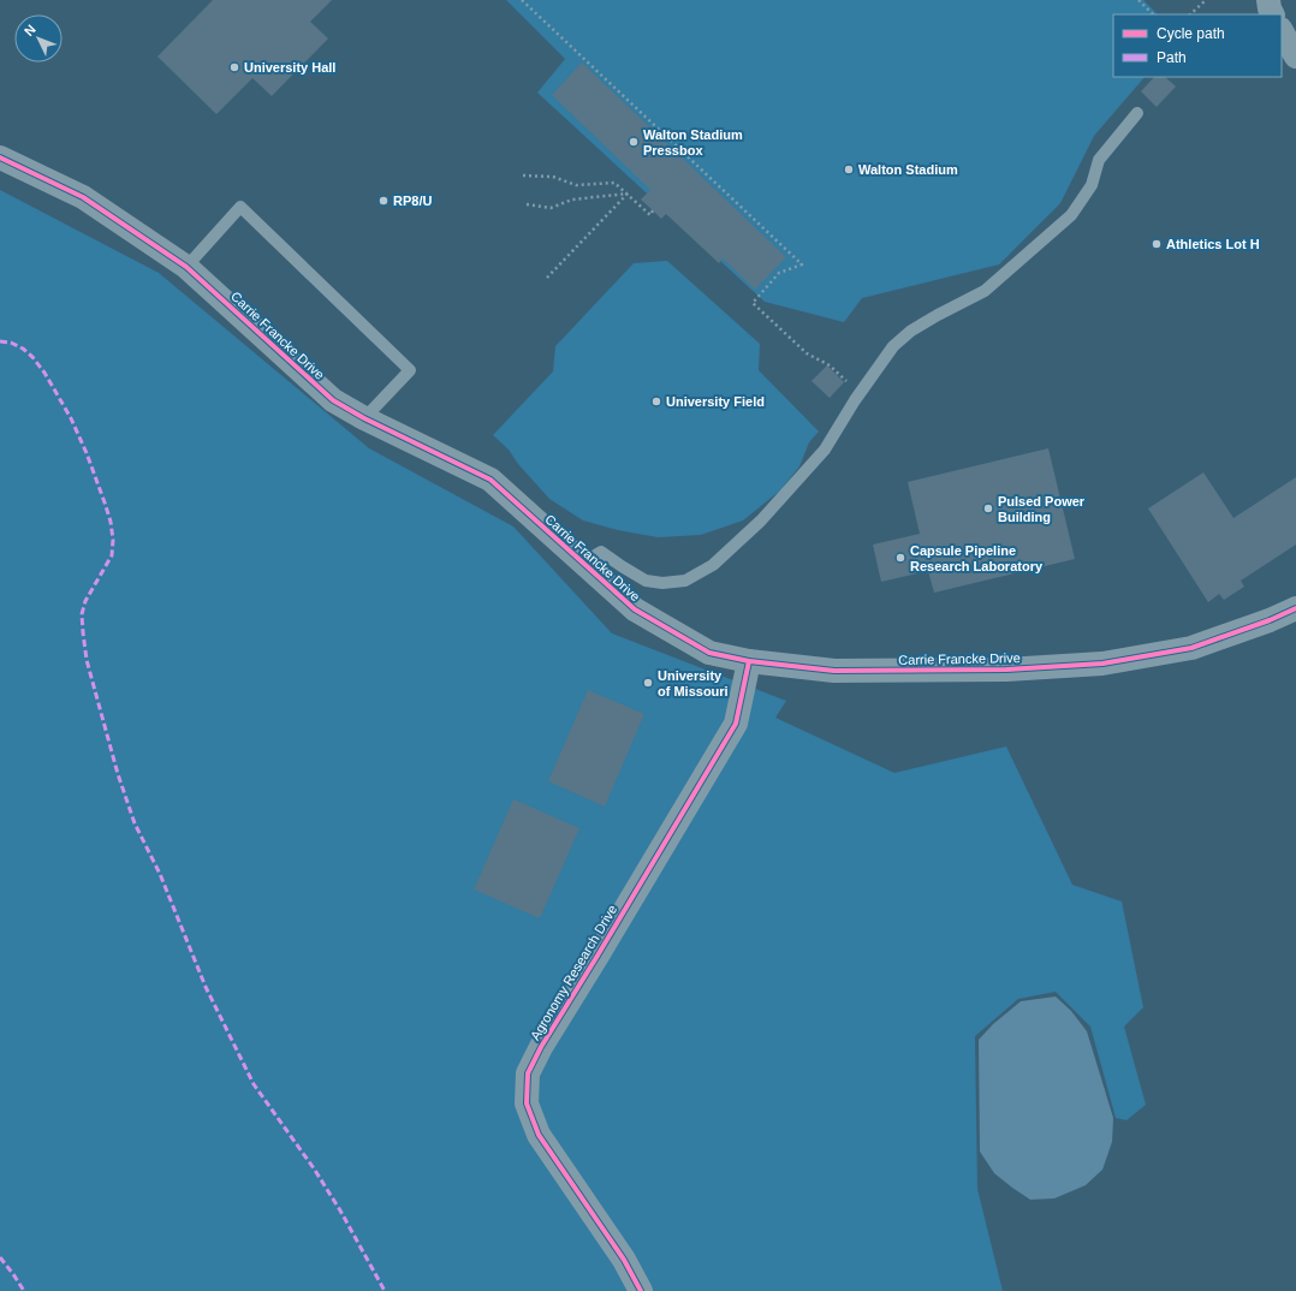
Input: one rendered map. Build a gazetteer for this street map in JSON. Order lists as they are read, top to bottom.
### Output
{
  "streets": {
    "street": ["Carrie Francke Drive", "Agronomy Research Drive"]
  },
  "crossings": [
    ["Carrie Francke Drive", "Agronomy Research Drive"]
  ],
  "places": [
    "University Hall",
    "Walton Stadium Pressbox",
    "Walton Stadium",
    "RP8/U",
    "Athletics Lot H",
    "University Field",
    "Pulsed Power Building",
    "Capsule Pipeline Research Laboratory",
    "University of Missouri"
  ],
  "legend": ["Cycle path", "Path"],
  "north": "top left"
}
